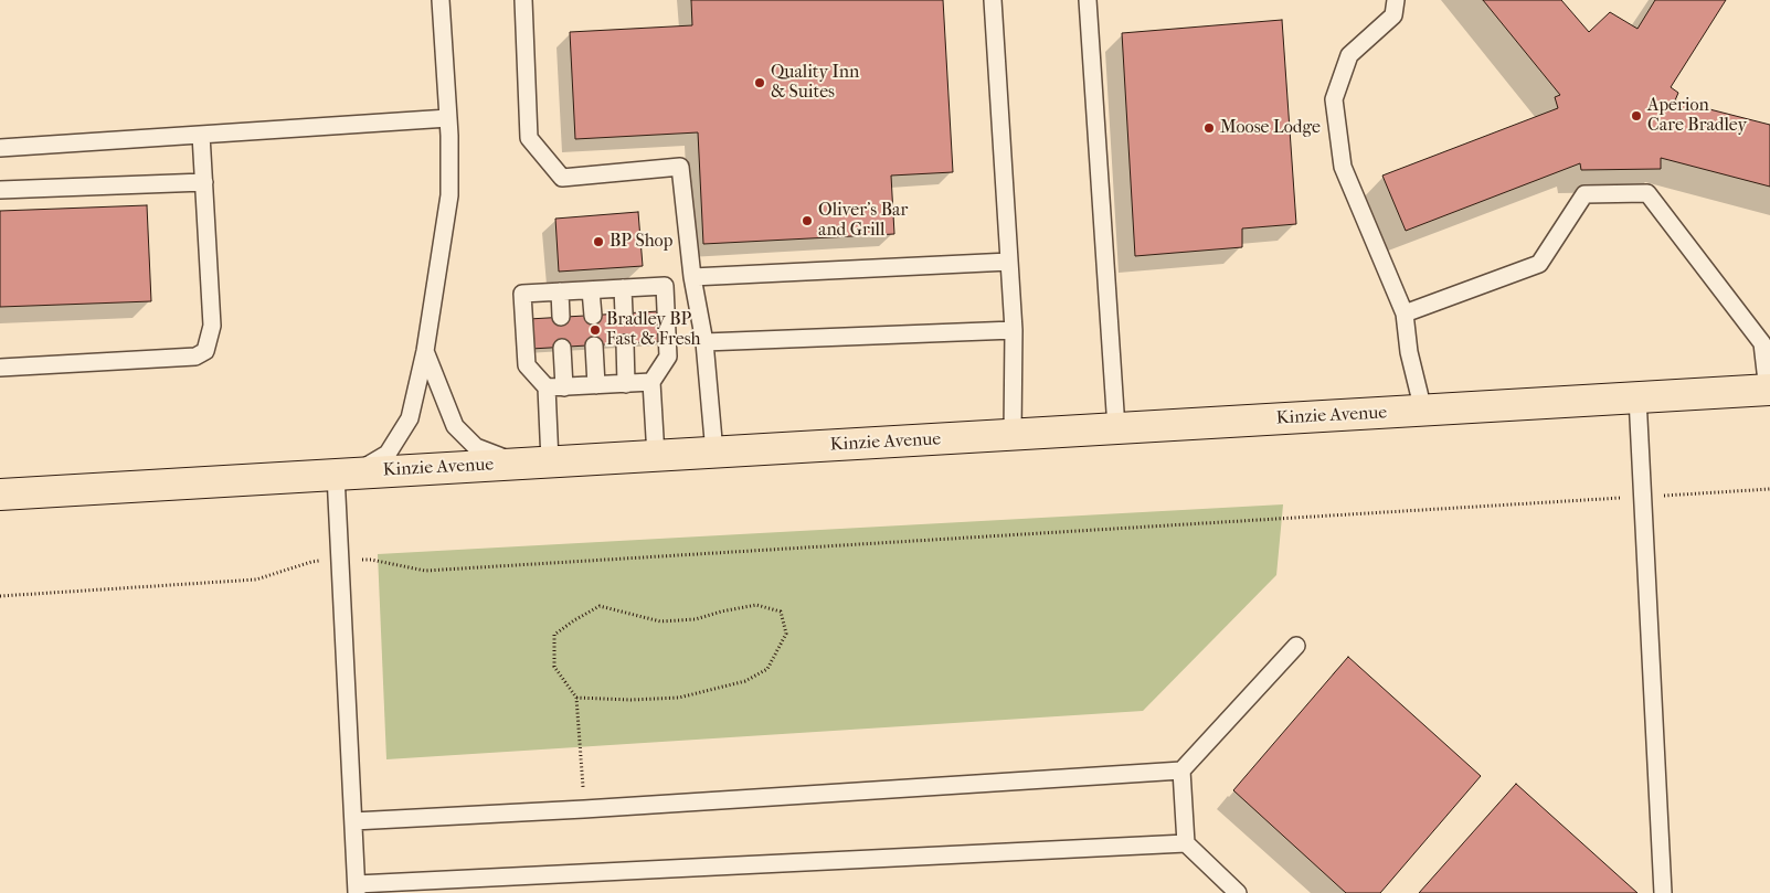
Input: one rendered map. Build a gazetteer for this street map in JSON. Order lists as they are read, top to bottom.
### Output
{
  "streets": {
    "main road": ["Kinzie Avenue"]
  },
  "places": [
    "Quality Inn & Suites",
    "Aperion Care Bradley",
    "Moose Lodge",
    "Oliver's Bar and Grill",
    "BP Shop",
    "Bradley BP Fast & Fresh"
  ]
}
